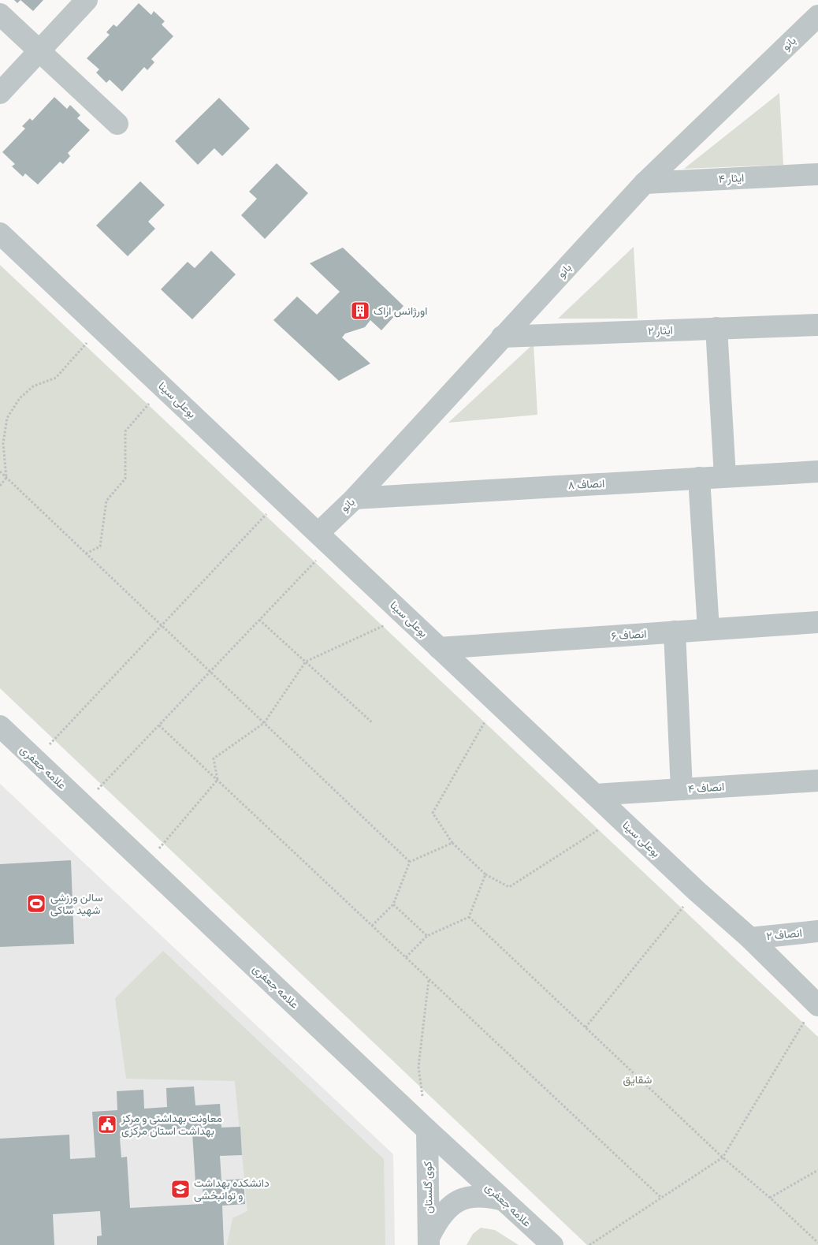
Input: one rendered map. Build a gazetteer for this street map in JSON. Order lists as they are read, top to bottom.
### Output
{
  "streets": {
    "street": [
      "بانو",
      "ایثار ۴",
      "ایثار ۲",
      "بوعلی سینا",
      "انصاف ۸",
      "انصاف ۶",
      "علامه جعفری",
      "انصاف ۴",
      "انصاف ۲",
      "کوی گلستان"
    ]
  },
  "crossings": [
    ["بانو", "ایثار ۴"],
    ["بانو", "ایثار ۲"],
    ["بانو", "بوعلی سینا"],
    ["بانو", "انصاف ۸"],
    ["بوعلی سینا", "انصاف ۶"],
    ["بوعلی سینا", "انصاف ۴"],
    ["بوعلی سینا", "انصاف ۲"],
    ["علامه جعفری", "کوی گلستان"]
  ],
  "parks": ["شقایق"],
  "places": {
    "building": ["اورژانس اراک"],
    "sports": ["سالن ورزشی شهید ساکی"],
    "public building": ["معاونت بهداشتی و مرکز بهداشت استان مرکزی"],
    "school or university": ["دانشکده بهداشت و توانبخشی"]
  }
}
